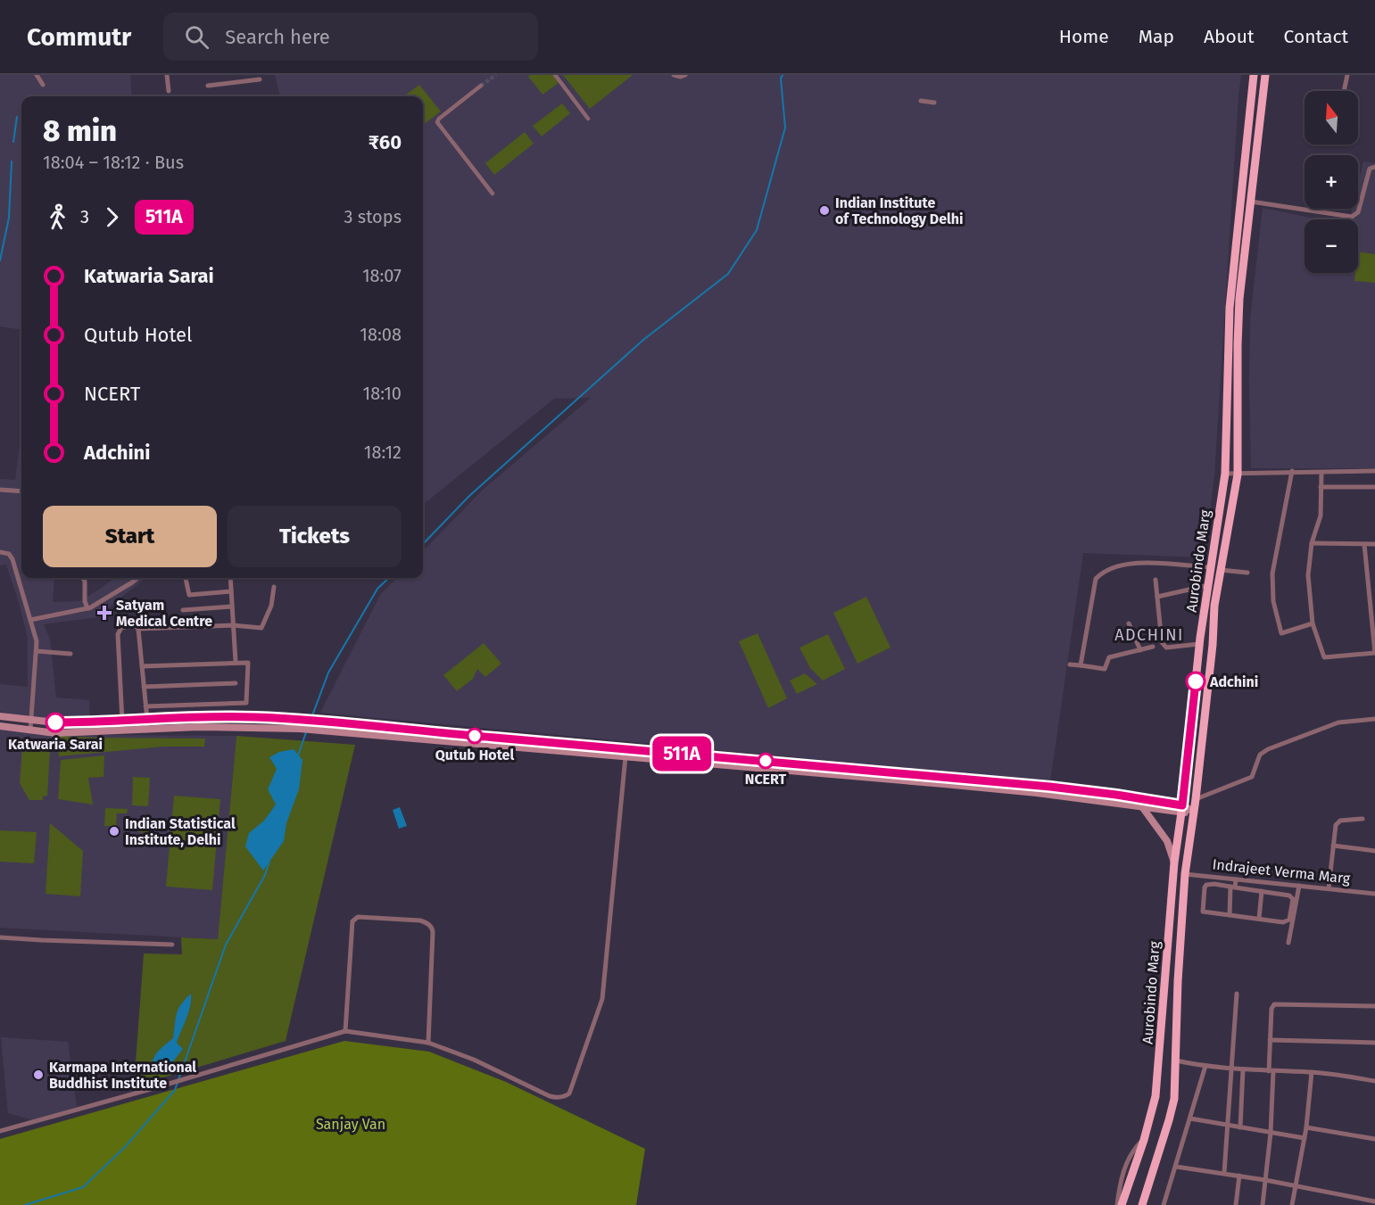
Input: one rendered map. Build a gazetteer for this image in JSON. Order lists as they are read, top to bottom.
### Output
{
  "streets": {
    "highway": ["Aurobindo Marg"],
    "street": ["Indrajeet Verma Marg"]
  },
  "crossings": [
    ["Aurobindo Marg", "Indrajeet Verma Marg"]
  ],
  "districts": ["ADCHINI"],
  "parks": ["Sanjay Van"],
  "places": {
    "other": [
      "Indian Institute of Technology Delhi",
      "Adchini",
      "Katwaria Sarai",
      "Qutub Hotel",
      "NCERT",
      "Indian Statistical Institute, Delhi",
      "Karmapa International Buddhist Institute"
    ],
    "health": ["Satyam Medical Centre"]
  },
  "lines": ["bus line 511A"],
  "north": "top",
  "page": {
    "header": "Commutr",
    "search": "Search here",
    "nav": [
      "Home",
      "Map",
      "About",
      "Contact"
    ],
    "on_map": "511A",
    "map_buttons": ["+", "−"],
    "heading": ["8 min", "18:04 – 18:12 · Bus", "₹60"],
    "legs": ["3", "511A", "3 stops"],
    "list": [
      {
        "name": "Katwaria Sarai",
        "value": "18:07"
      },
      {
        "name": "Qutub Hotel",
        "value": "18:08"
      },
      {
        "name": "NCERT",
        "value": "18:10"
      },
      {
        "name": "Adchini",
        "value": "18:12"
      }
    ],
    "buttons": ["Start", "Tickets"]
  }
}
